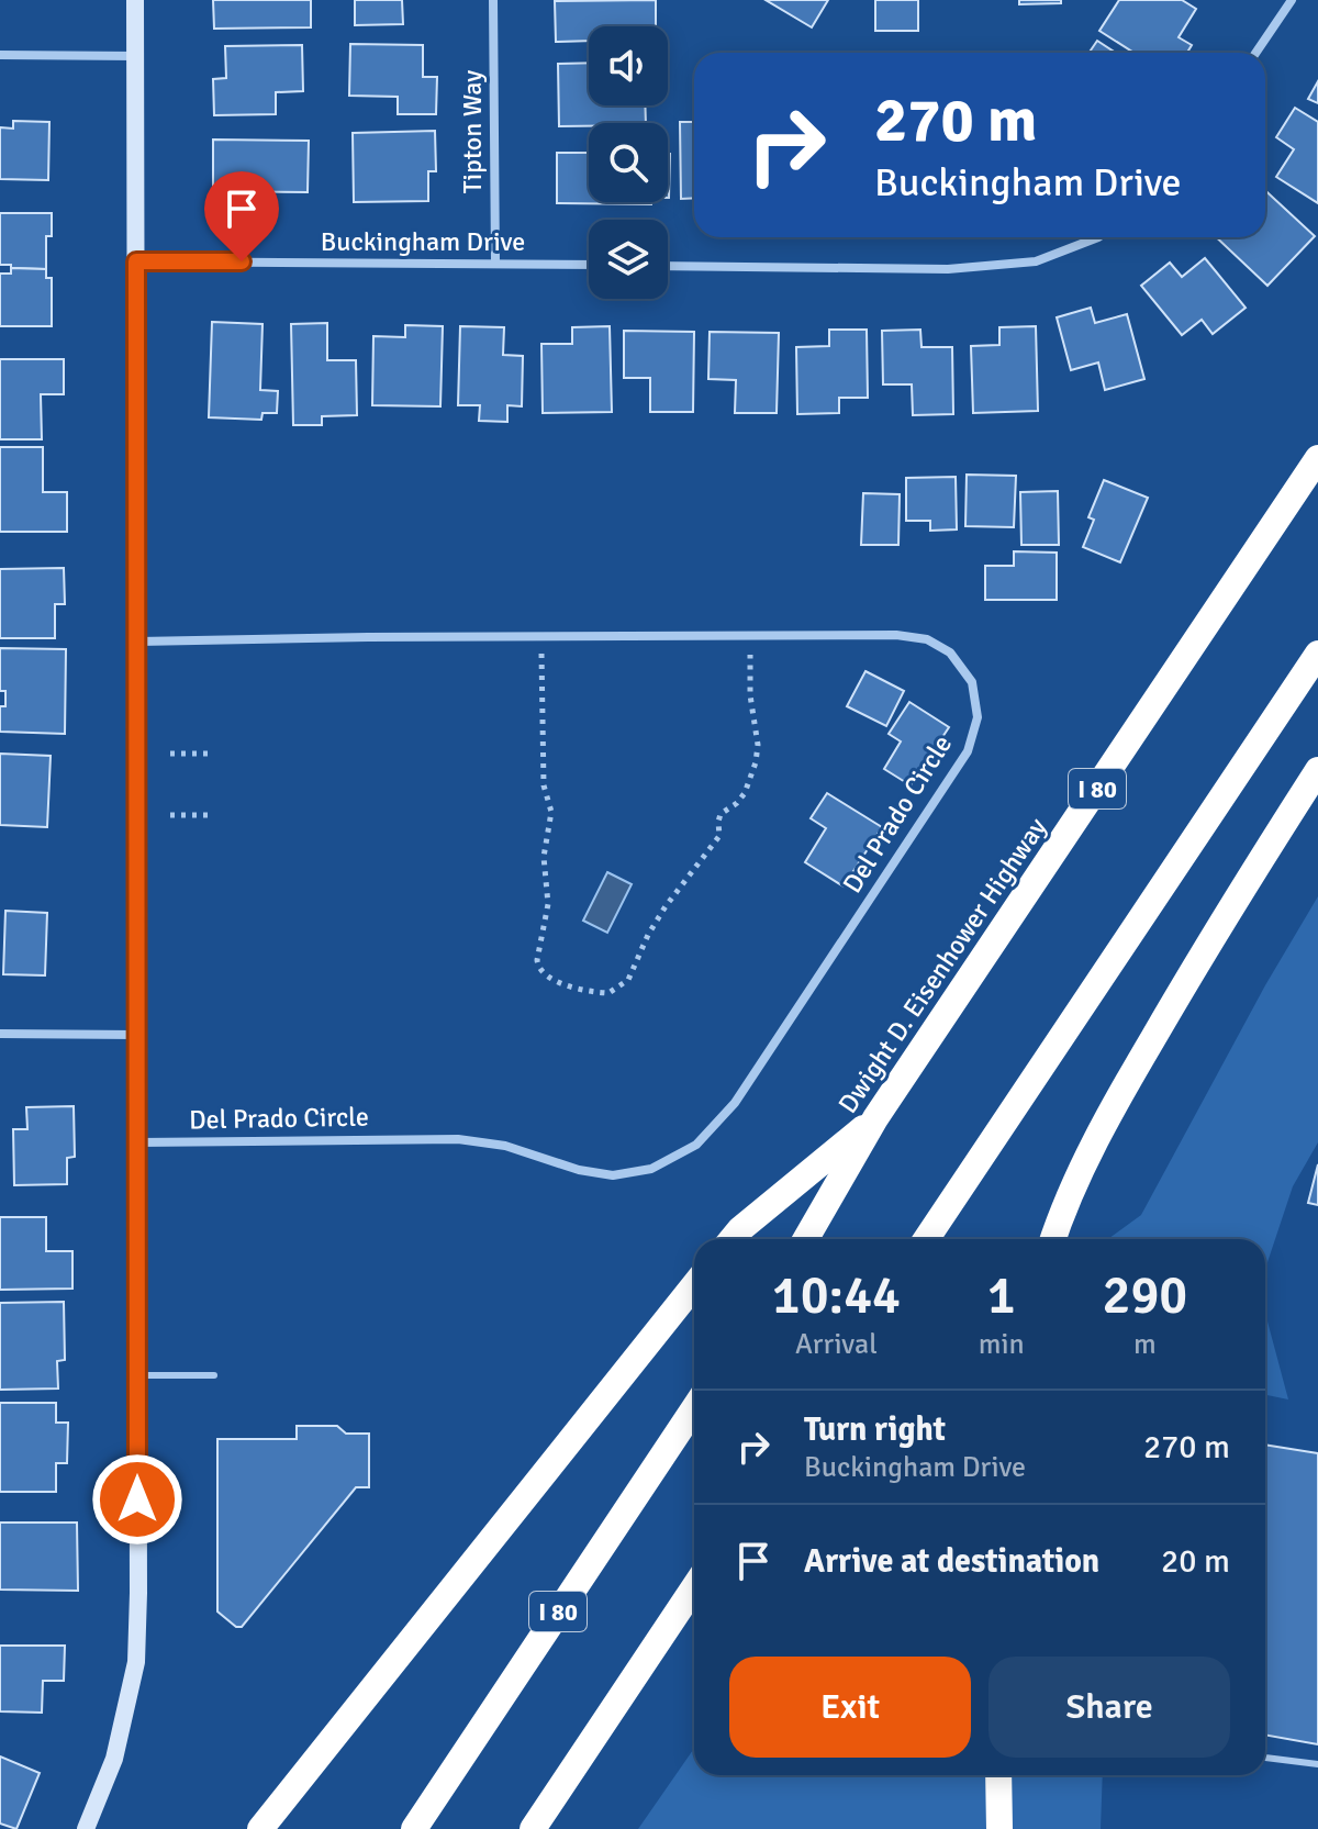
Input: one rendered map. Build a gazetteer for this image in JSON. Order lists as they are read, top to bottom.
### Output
{
  "streets": {
    "highway": ["I 80", "Dwight D. Eisenhower Highway"],
    "street": ["Tipton Way", "Buckingham Drive", "Del Prado Circle"]
  },
  "crossings": [
    ["Tipton Way", "Buckingham Drive"]
  ],
  "page": {
    "turn": ["270 m", "Buckingham Drive"],
    "eta": [
      "10:44",
      "Arrival",
      "1",
      "min",
      "290",
      "m"
    ],
    "list": [
      {
        "name": "Turn right",
        "note": "Buckingham Drive",
        "value": "270 m"
      },
      {
        "name": "Arrive at destination",
        "value": "20 m"
      }
    ],
    "buttons": ["Exit", "Share"]
  }
}
